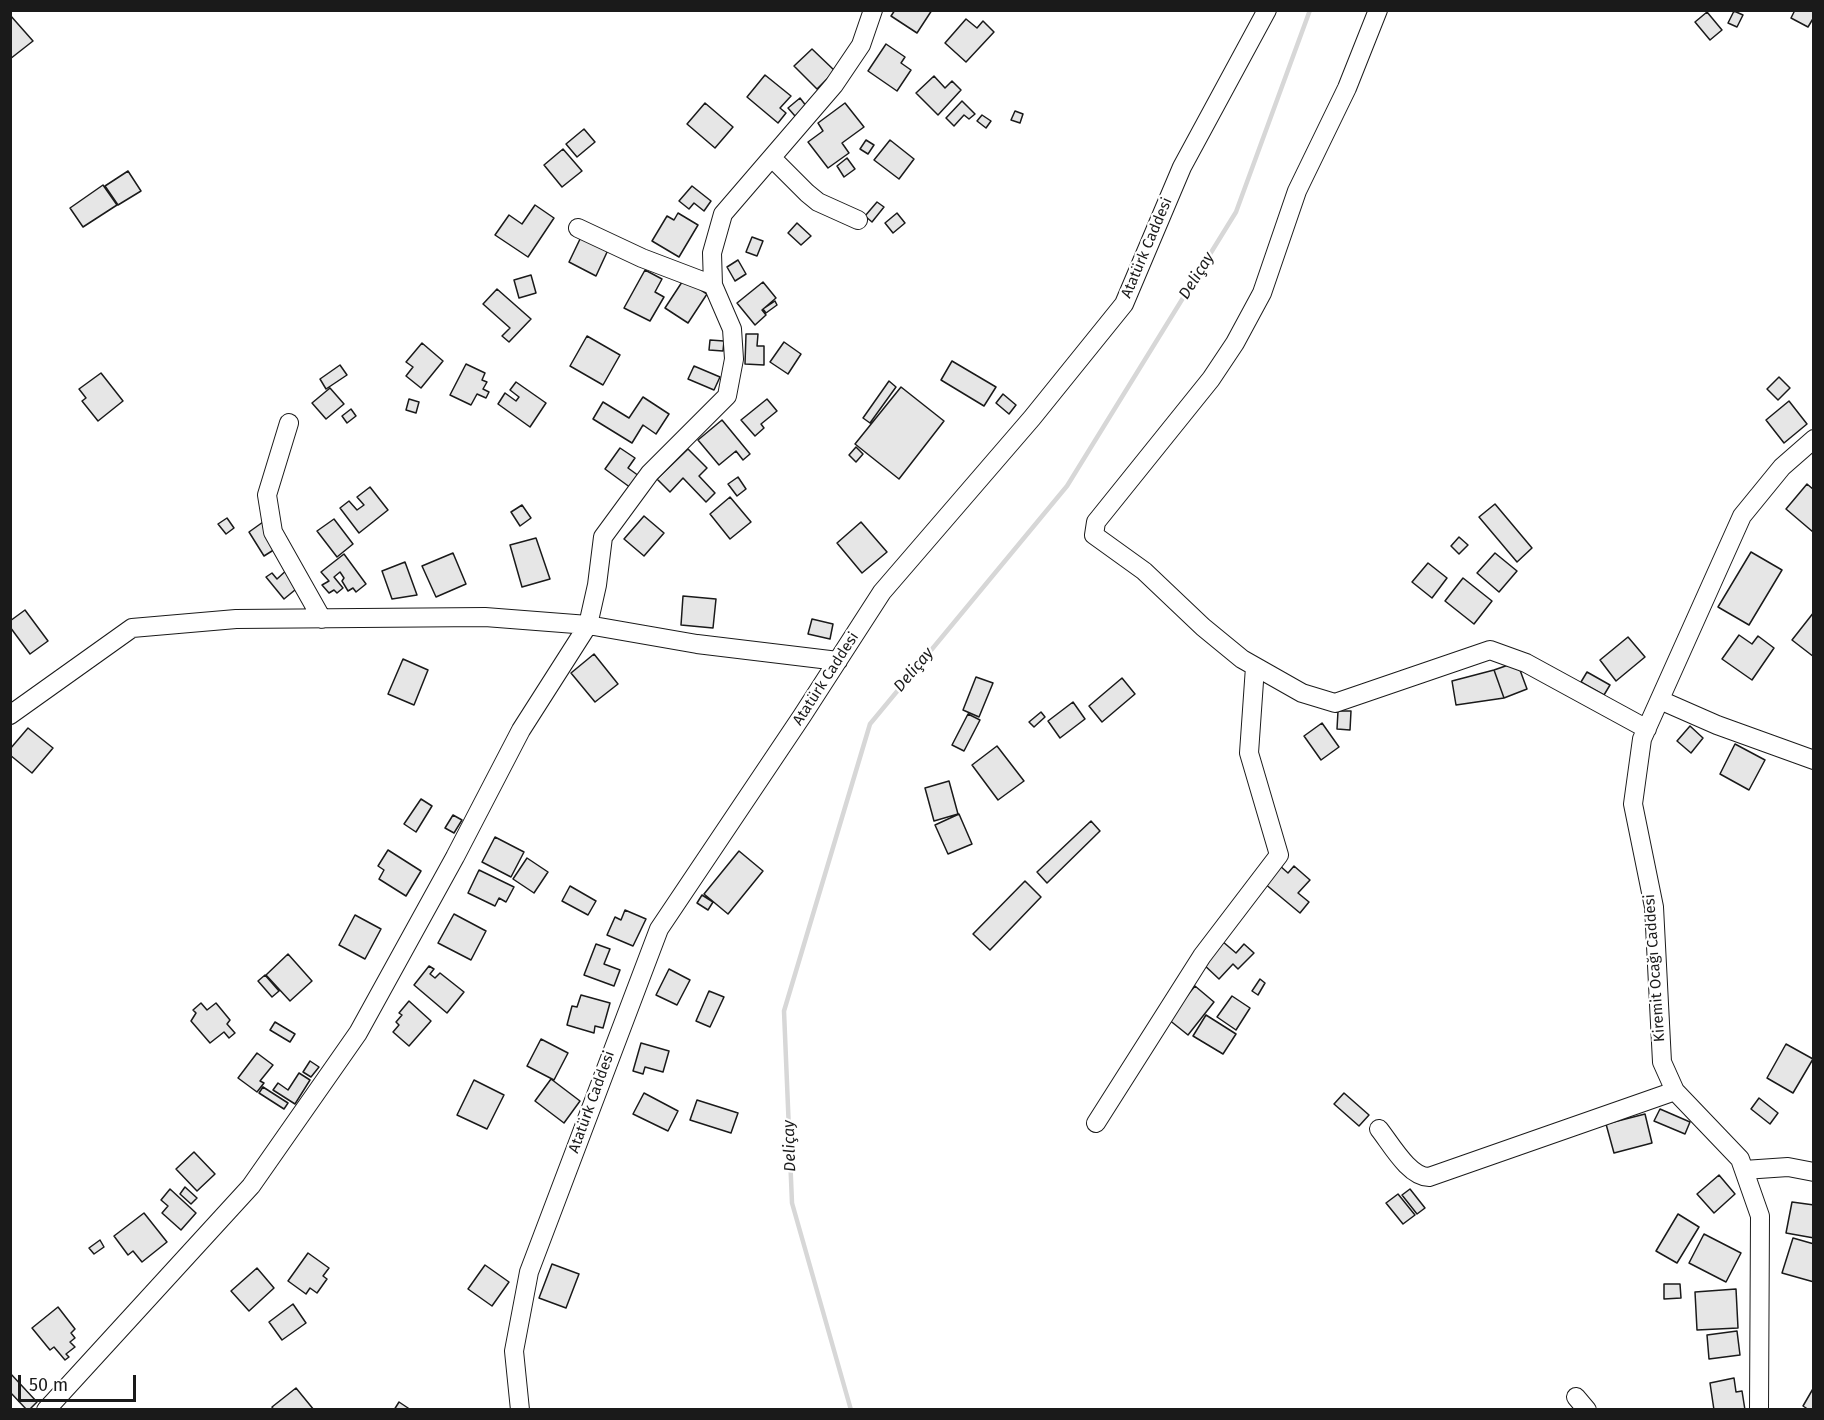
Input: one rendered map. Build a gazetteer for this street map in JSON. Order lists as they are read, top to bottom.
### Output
{
  "streets": {
    "street": ["Atatürk Caddesi", "Kiremit Ocağı Caddesi"]
  },
  "water": ["Deliçay"],
  "scale_bar": "50 m"
}
